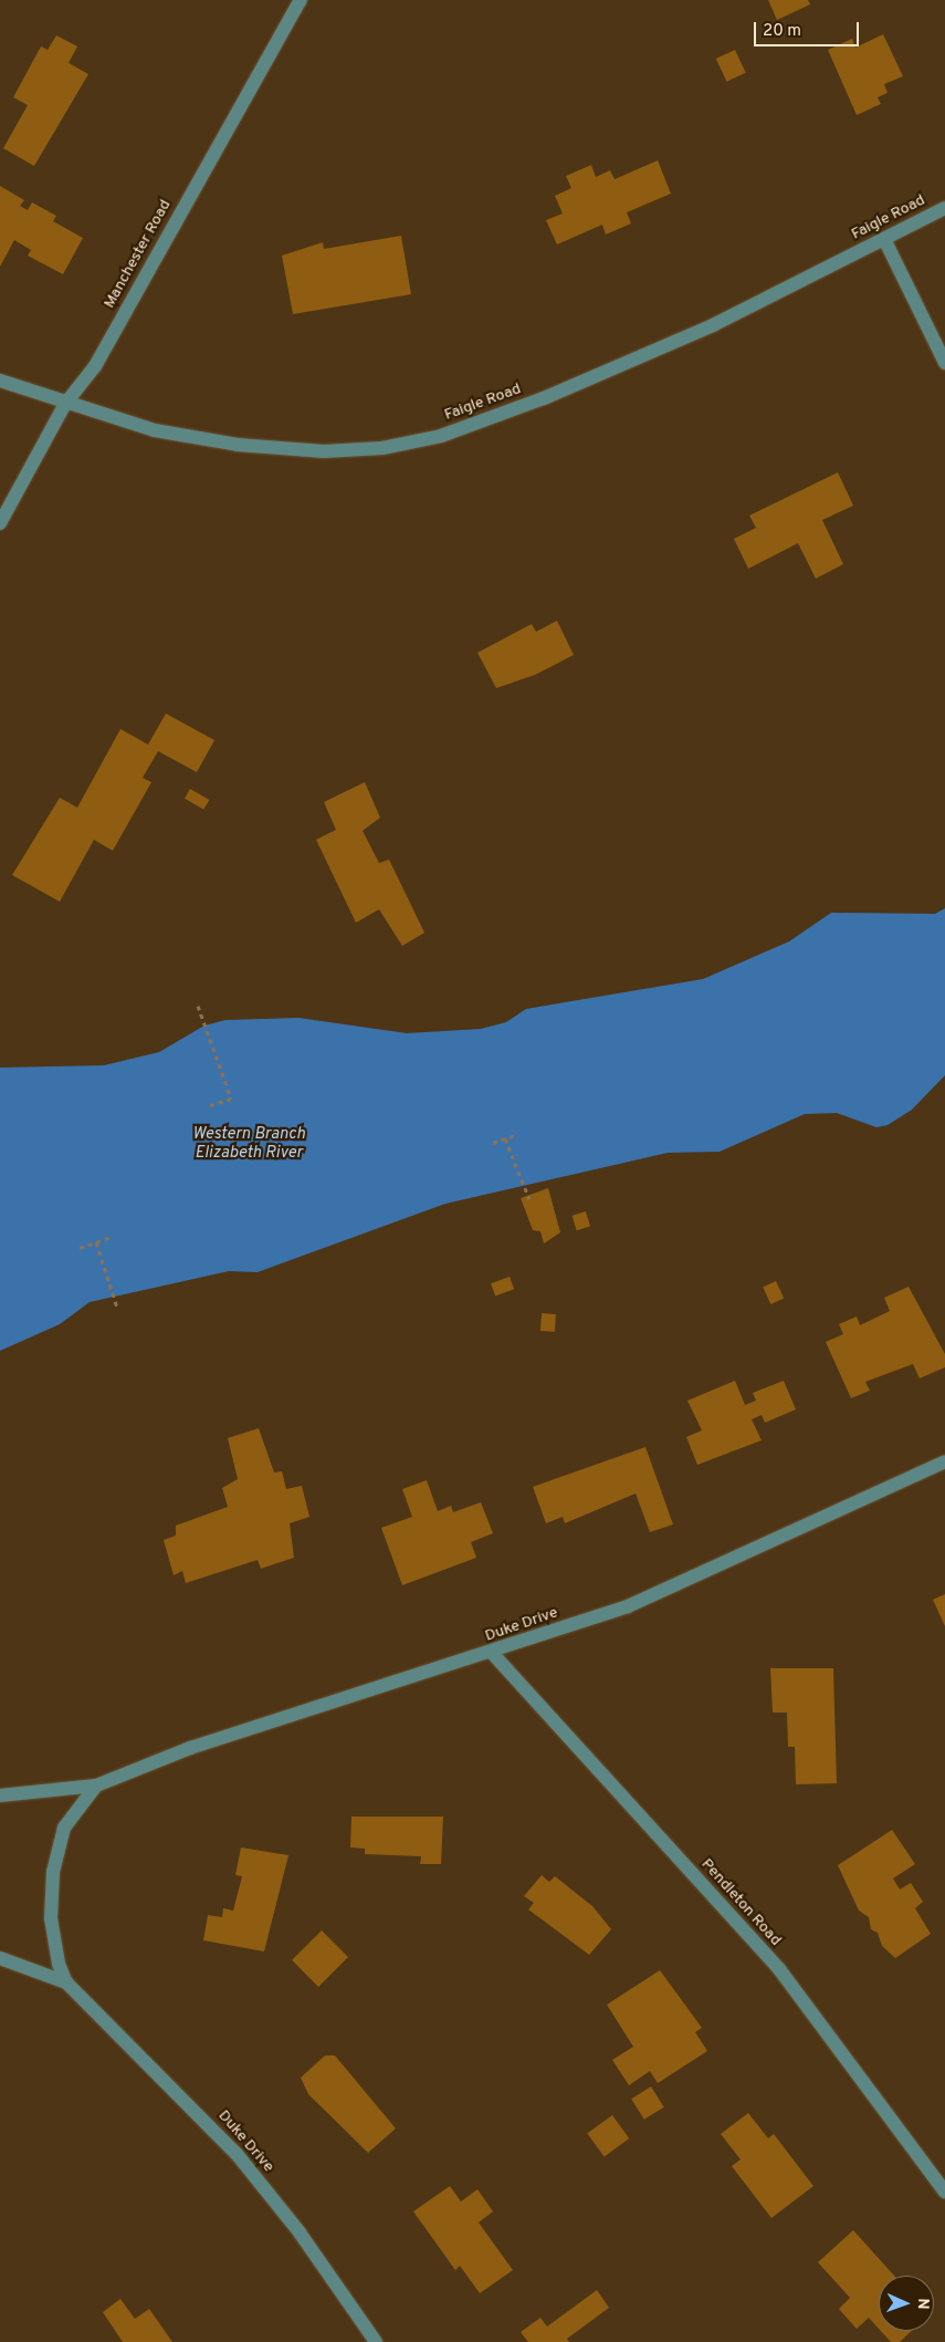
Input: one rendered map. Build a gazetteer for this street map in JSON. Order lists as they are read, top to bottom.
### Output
{
  "streets": {
    "street": [
      "Faigle Road",
      "Manchester Road",
      "Duke Drive",
      "Pendleton Road"
    ]
  },
  "crossings": [
    ["Faigle Road", "Manchester Road"],
    ["Duke Drive", "Pendleton Road"]
  ],
  "water": ["Western Branch Elizabeth River"],
  "scale_bar": "20 m",
  "north": "right"
}
